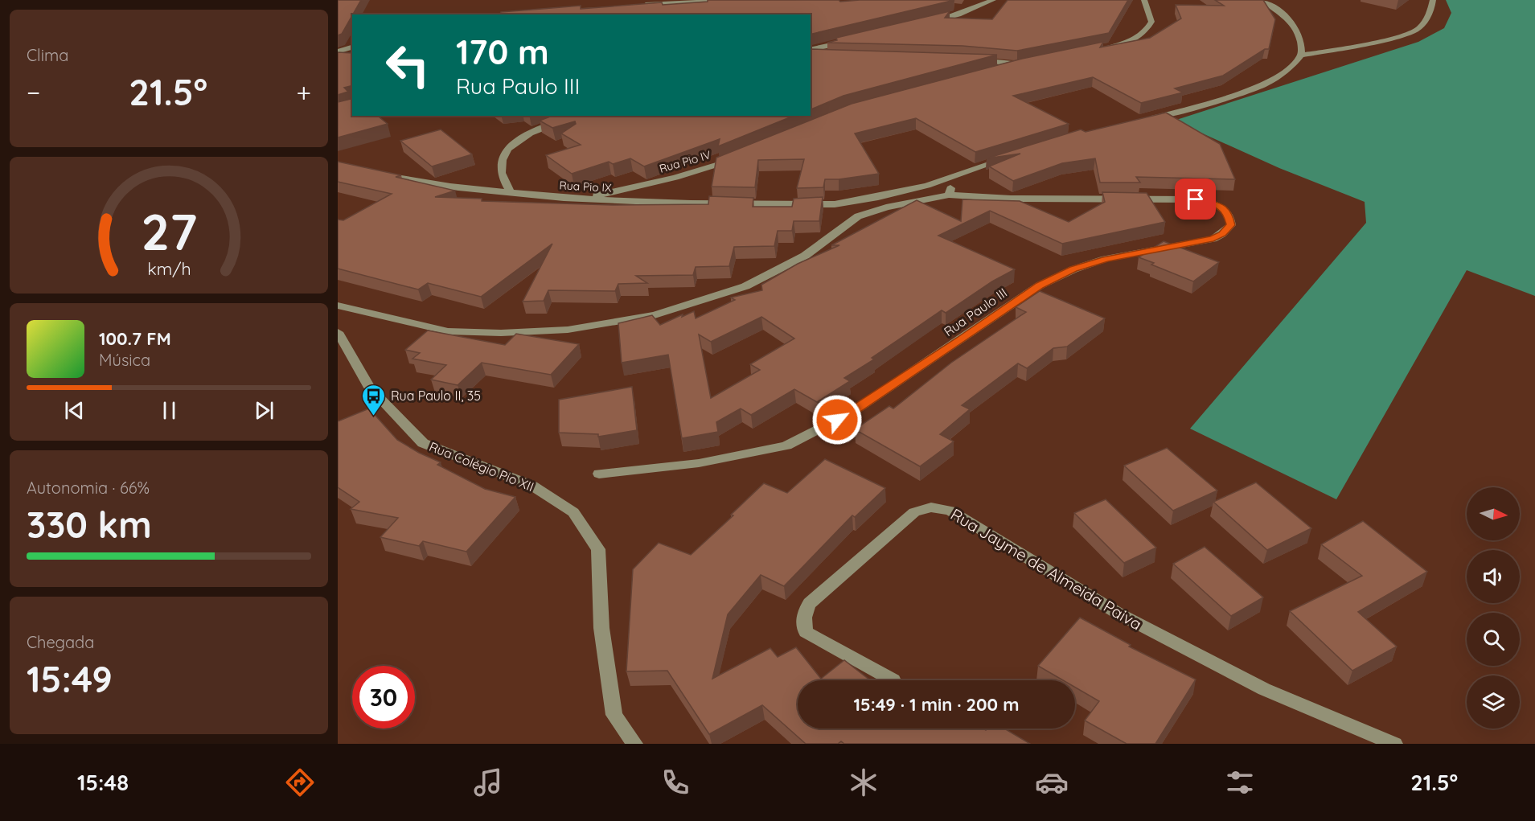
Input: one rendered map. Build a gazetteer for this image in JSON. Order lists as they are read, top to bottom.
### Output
{
  "streets": {
    "street": [
      "Rua Pio IV",
      "Rua Pio IX",
      "Rua Paulo III",
      "Rua Colégio Pio XII",
      "Rua Jayme de Almeida Paiva"
    ]
  },
  "crossings": [
    ["Rua Pio IV", "Rua Pio IX"]
  ],
  "places": {
    "bus stop": ["Rua Paulo II, 35"]
  },
  "north": "right",
  "page": {
    "tile": [
      "Clima",
      ["Autonomia · 66%", "330 km"],
      ["Chegada", "15:49"]
    ],
    "turn": ["170 m", "Rua Paulo III"],
    "heat": ["−", "21.5°", "+"],
    "song": ["100.7 FM", "Música"],
    "limit": "30",
    "trip": "15:49 · 1 min · 200 m",
    "tabs": ["15:48", "21.5°"],
    "gauge": ["27", "km/h"]
  }
}
